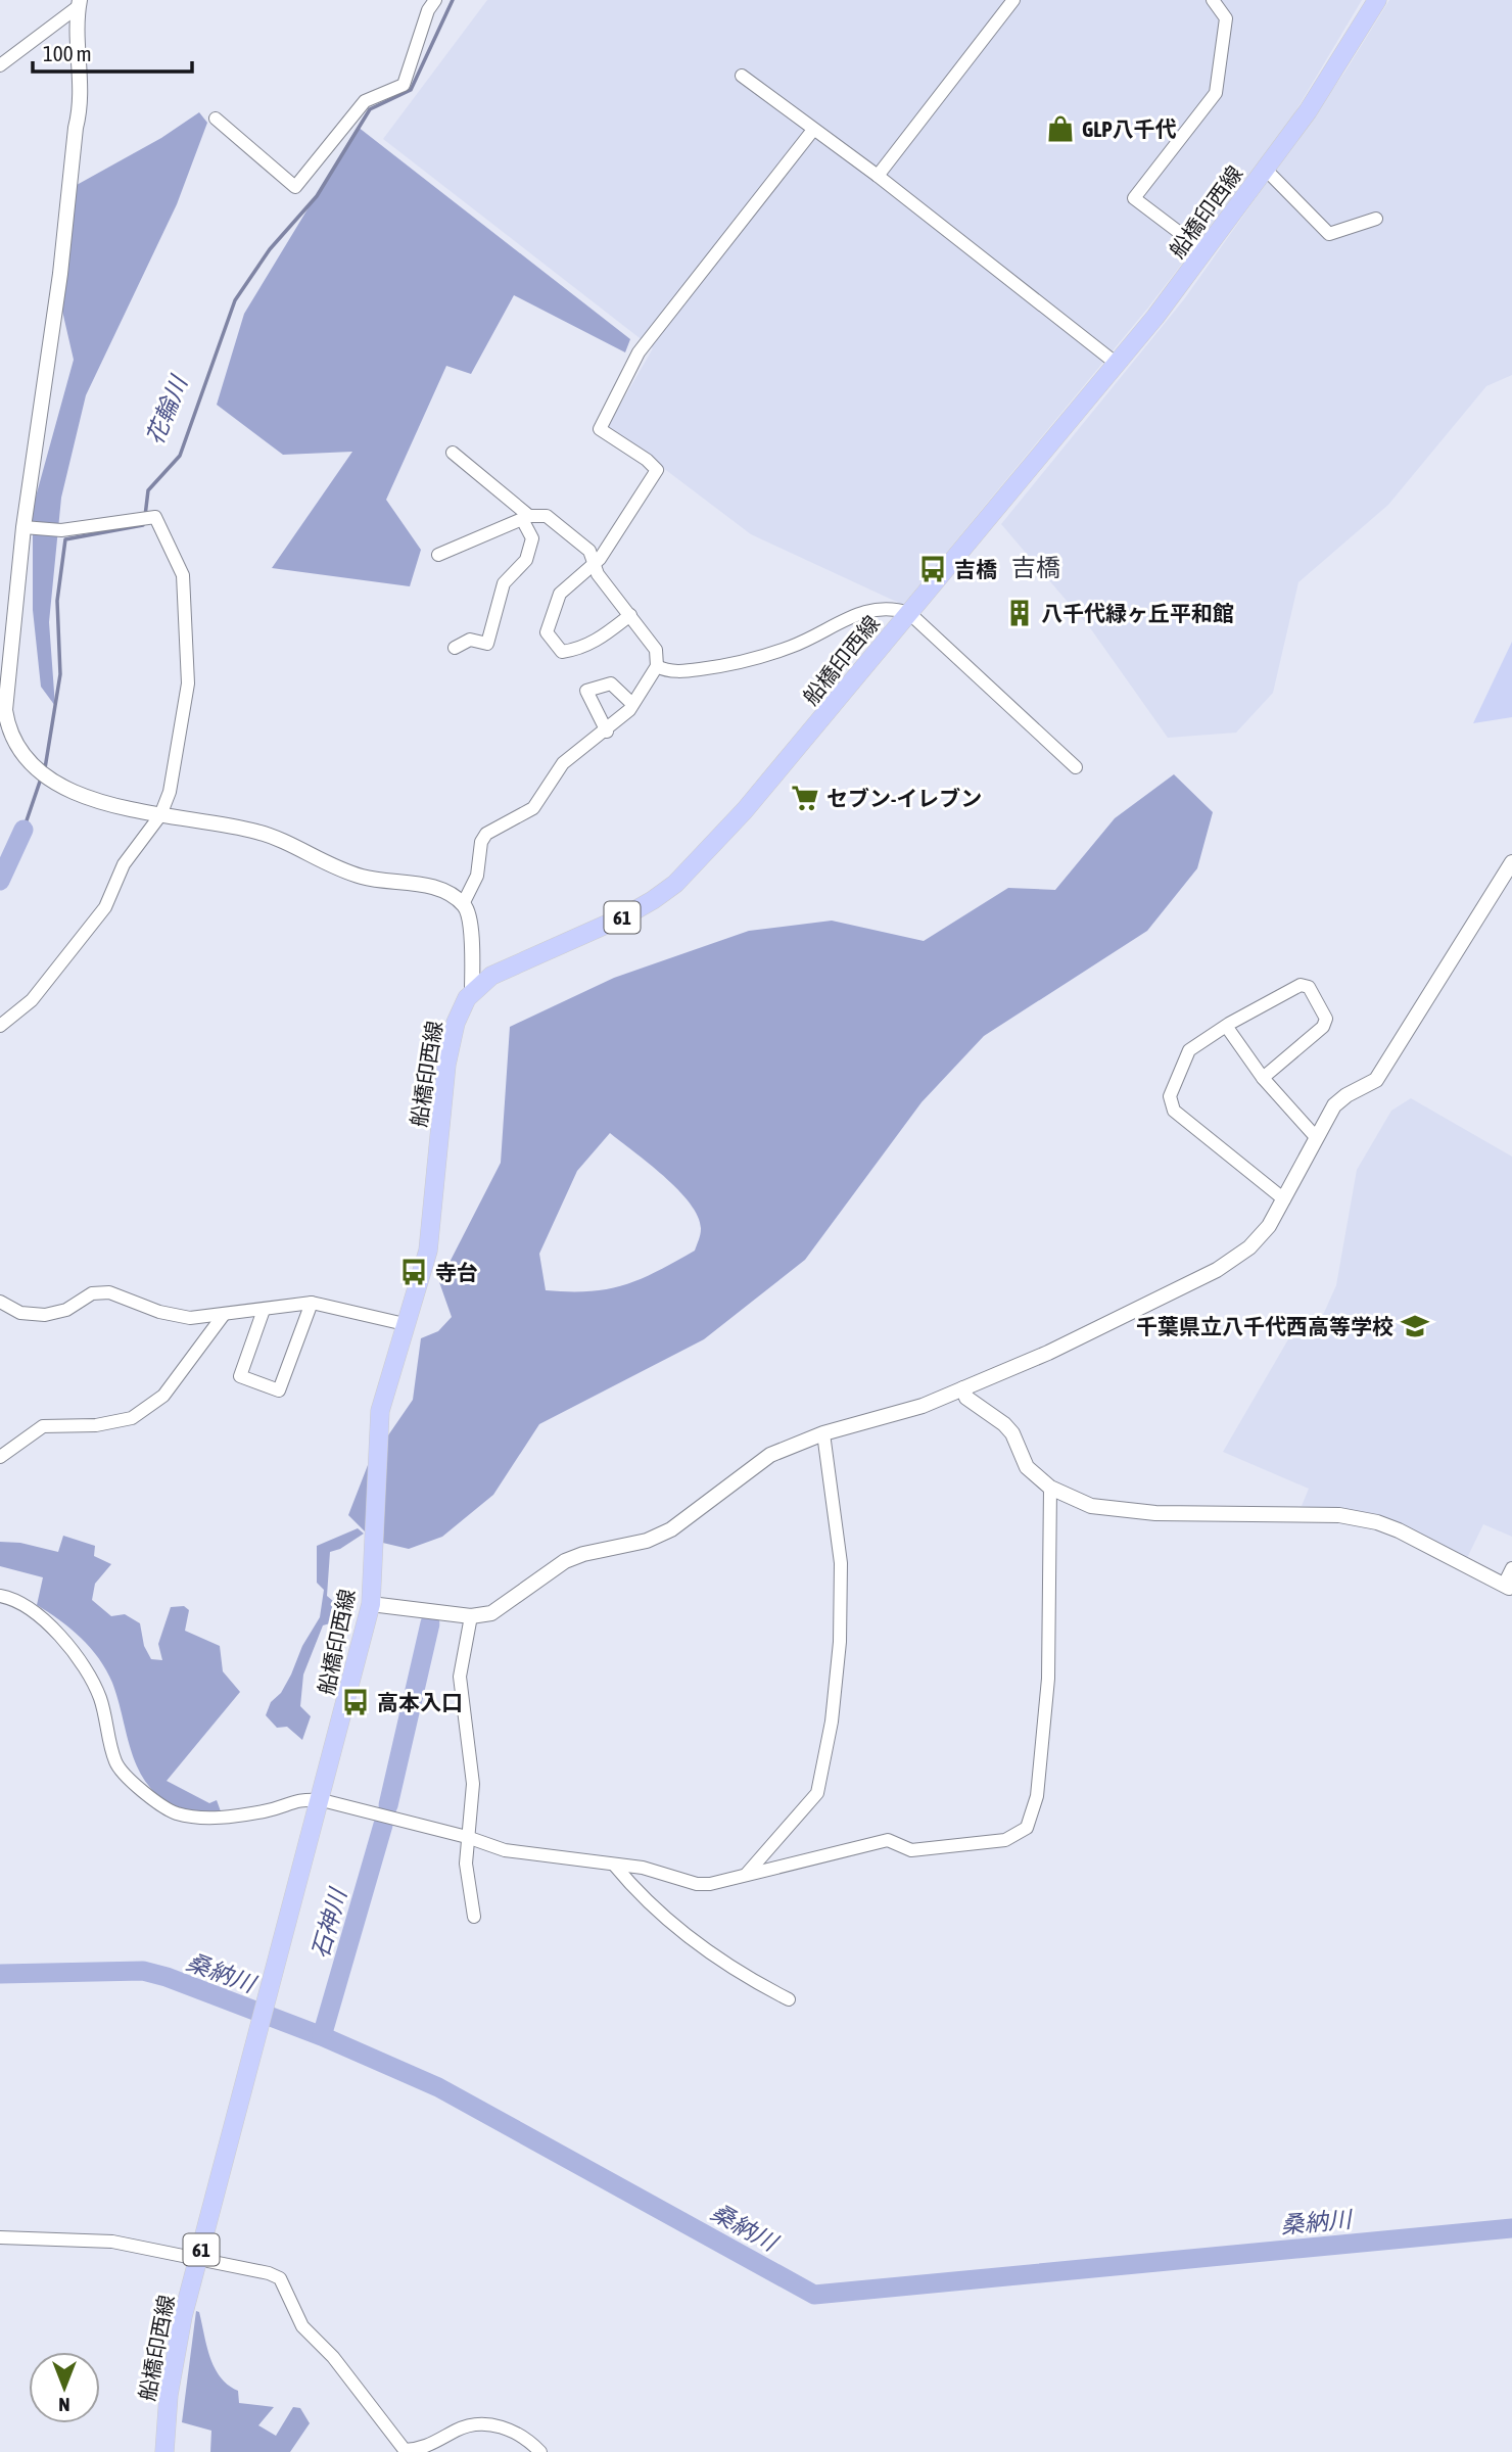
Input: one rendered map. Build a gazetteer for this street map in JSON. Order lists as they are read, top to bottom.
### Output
{
  "streets": {
    "main road": ["船橋印西線", "61"]
  },
  "districts": ["吉橋"],
  "water": ["花輪川", "石神川", "桑納川"],
  "places": {
    "shop": ["GLP八千代"],
    "bus stop": ["吉橋", "寺台", "高本入口"],
    "building": ["八千代緑ヶ丘平和館"],
    "supermarket": ["セブン-イレブン"],
    "school or university": ["千葉県立八千代西高等学校"]
  },
  "scale_bar": "100 m",
  "north": "bottom"
}
